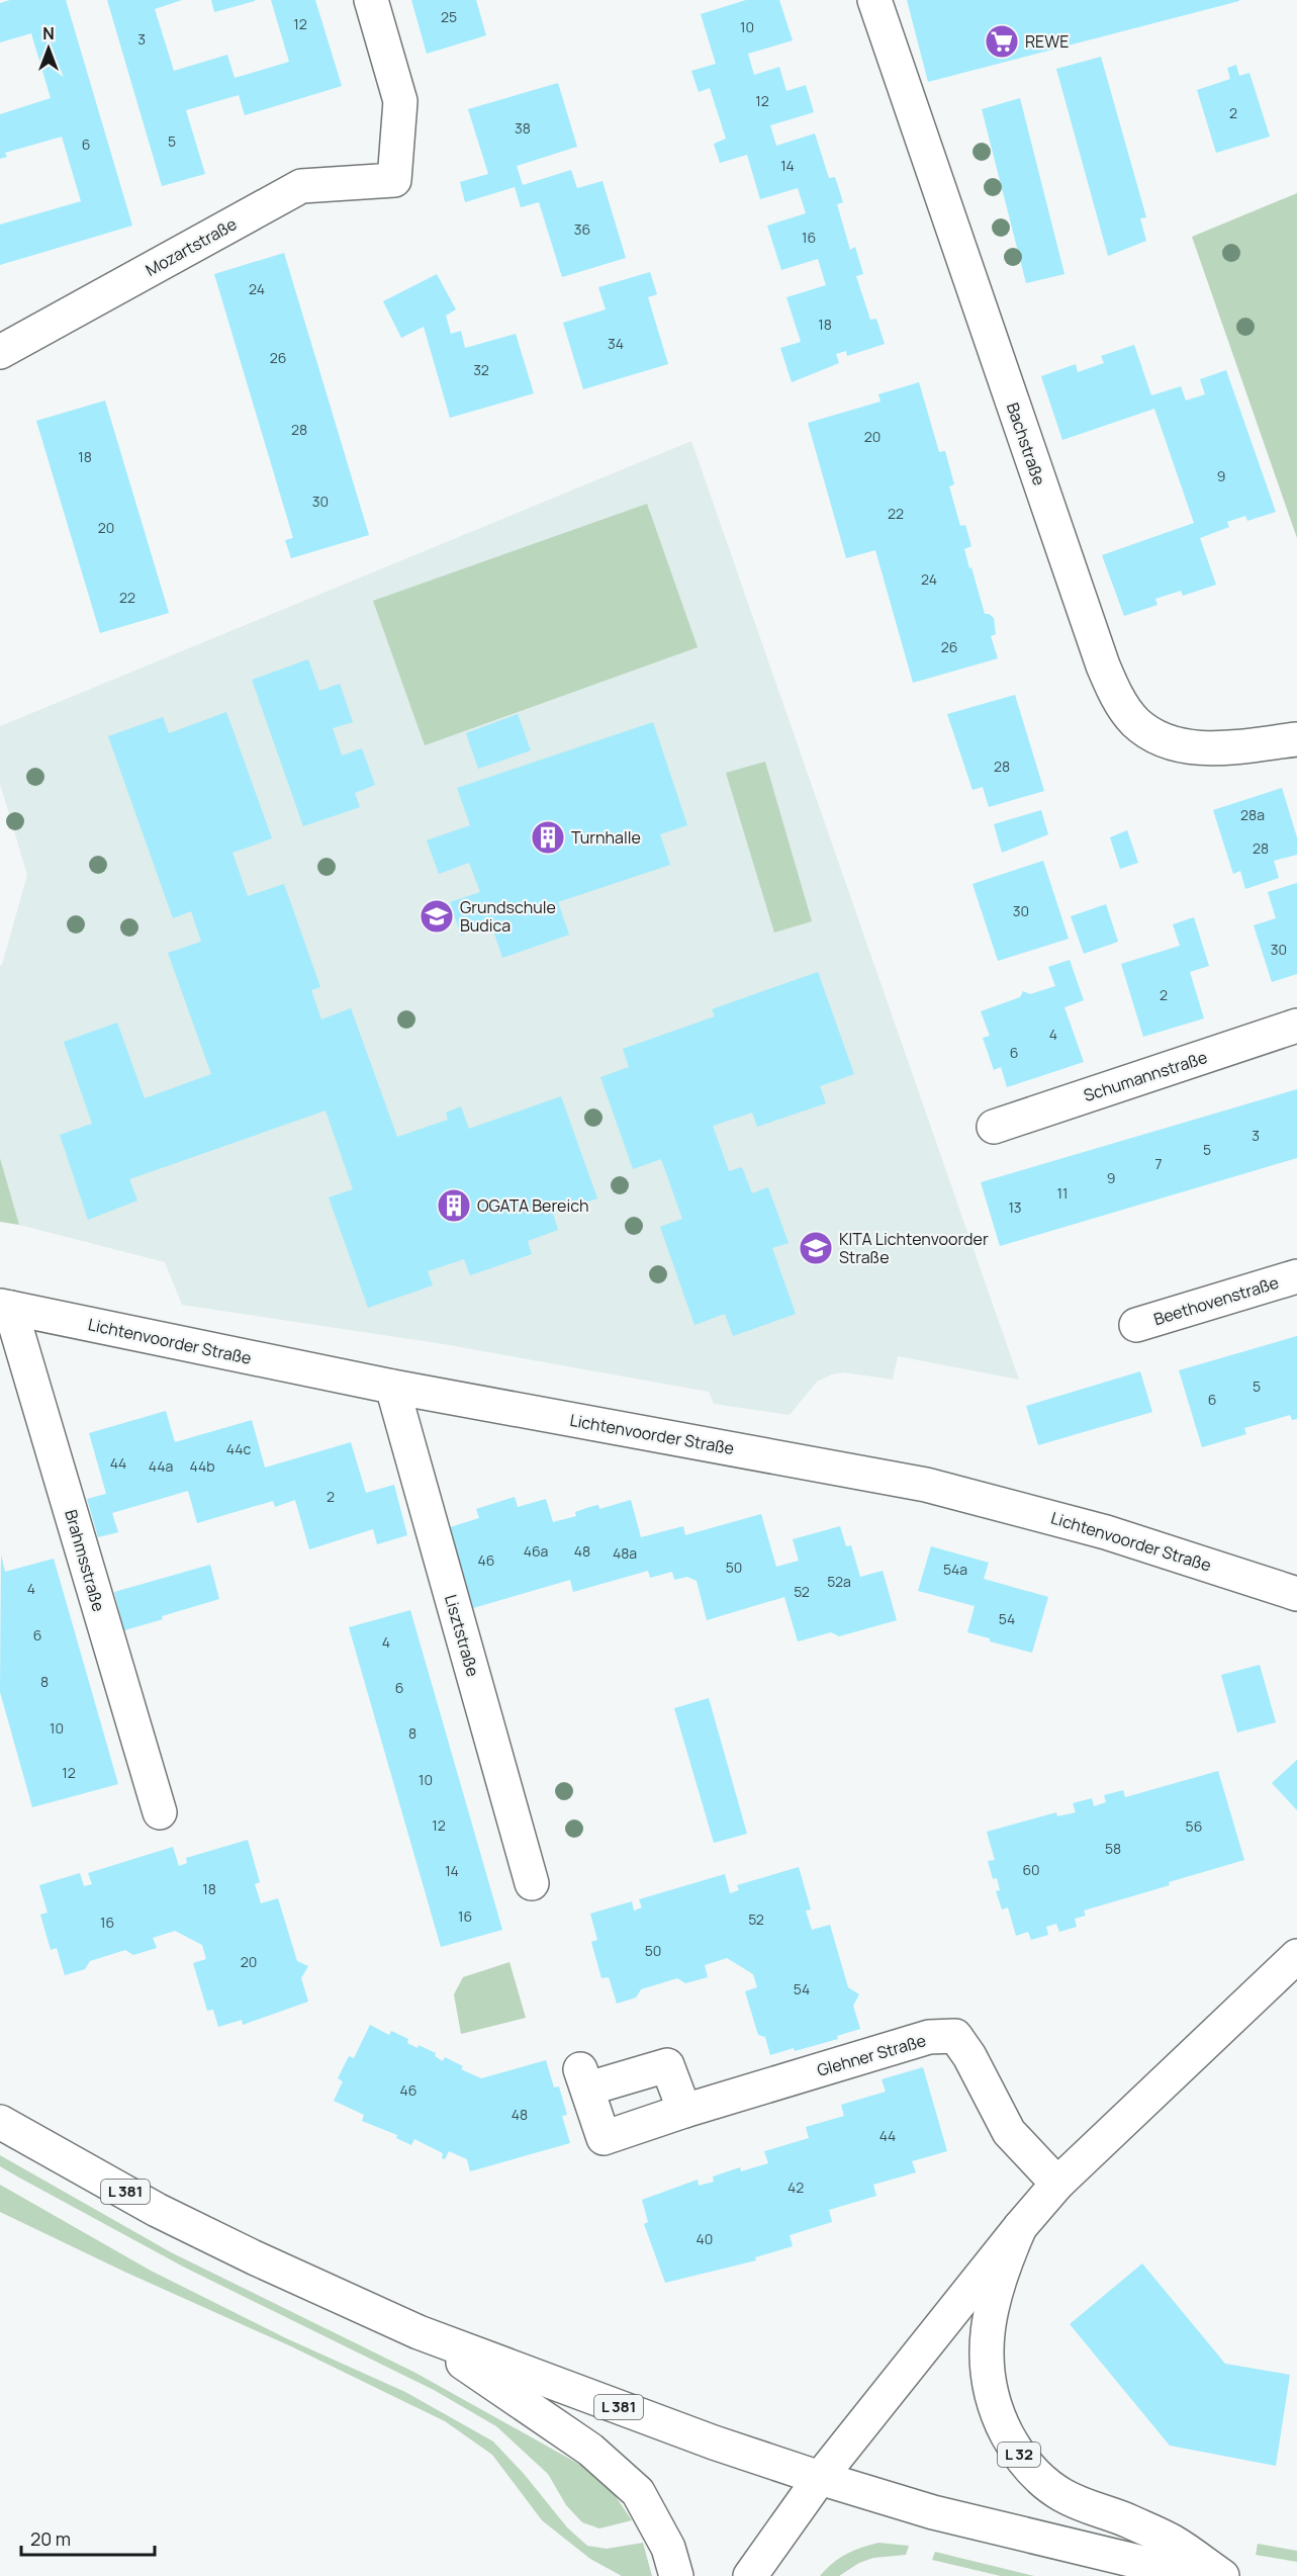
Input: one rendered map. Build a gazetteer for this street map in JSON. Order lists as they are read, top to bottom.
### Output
{
  "streets": {
    "street": [
      "Mozartstraße",
      "Bachstraße",
      "Schumannstraße",
      "Beethovenstraße",
      "Lichtenvoorder Straße",
      "Brahmsstraße",
      "Lisztstraße",
      "Glehner Straße",
      "L 381",
      "L 32"
    ]
  },
  "crossings": [
    ["Lichtenvoorder Straße", "Brahmsstraße"],
    ["Lichtenvoorder Straße", "Lisztstraße"]
  ],
  "places": {
    "supermarket": ["REWE"],
    "building": ["Turnhalle", "OGATA Bereich"],
    "school or university": ["Grundschule Budica", "KITA Lichtenvoorder Straße"]
  },
  "house_numbers": [
    "25",
    "12",
    "10",
    "3",
    "12",
    "2",
    "38",
    "5",
    "6",
    "14",
    "36",
    "16",
    "24",
    "18",
    "34",
    "26",
    "32",
    "28",
    "20",
    "18",
    "9",
    "30",
    "22",
    "20",
    "24",
    "22",
    "26",
    "28",
    "28a",
    "28",
    "30",
    "30",
    "2",
    "4",
    "6",
    "3",
    "5",
    "7",
    "9",
    "11",
    "13",
    "5",
    "6",
    "44c",
    "44",
    "44a",
    "44b",
    "2",
    "46a",
    "48",
    "48a",
    "46",
    "50",
    "54a",
    "52a",
    "4",
    "52",
    "54",
    "6",
    "4",
    "8",
    "6",
    "10",
    "8",
    "12",
    "10",
    "12",
    "56",
    "58",
    "60",
    "14",
    "18",
    "16",
    "52",
    "16",
    "50",
    "20",
    "54",
    "46",
    "48",
    "44",
    "42",
    "40"
  ],
  "scale_bar": "20 m",
  "north": "top"
}
